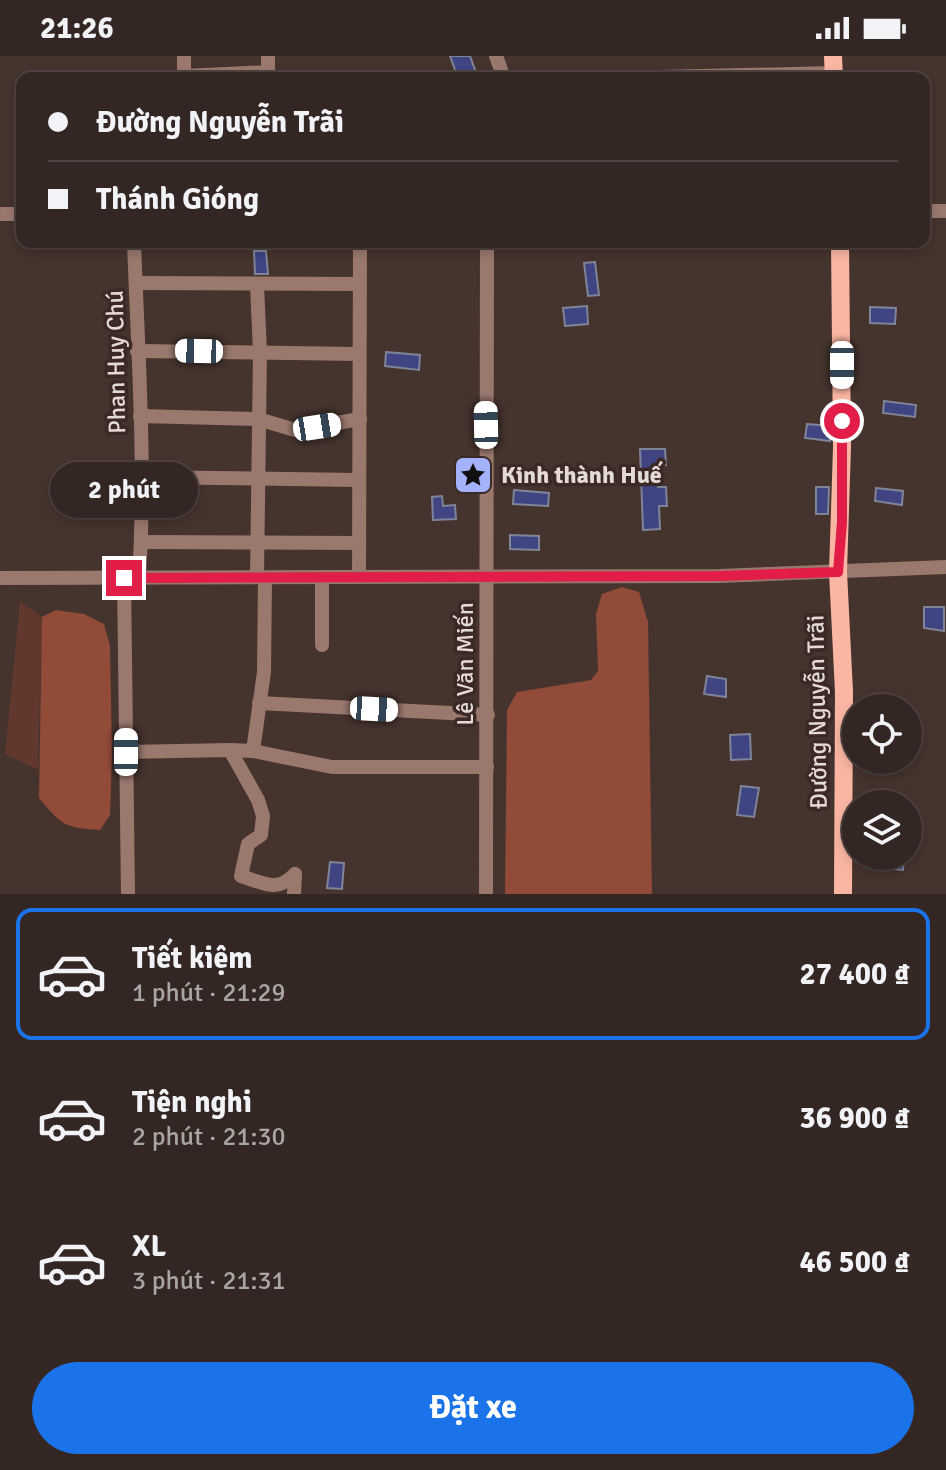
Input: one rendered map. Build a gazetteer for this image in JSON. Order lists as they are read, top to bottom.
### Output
{
  "streets": {
    "main road": ["Đường Nguyễn Trãi"],
    "street": ["Phan Huy Chú", "Lê Văn Miến"]
  },
  "places": {
    "place": ["Kinh thành Huế"]
  },
  "page": {
    "status": "21:26",
    "banner": ["Đường Nguyễn Trãi", "Thánh Gióng"],
    "bubble": "2 phút",
    "list": [
      {
        "name": "Tiết kiệm",
        "note": "1 phút · 21:29",
        "value": "27 400 ₫"
      },
      {
        "name": "Tiện nghi",
        "note": "2 phút · 21:30",
        "value": "36 900 ₫"
      },
      {
        "name": "XL",
        "note": "3 phút · 21:31",
        "value": "46 500 ₫"
      }
    ],
    "buttons": "Đặt xe"
  }
}
